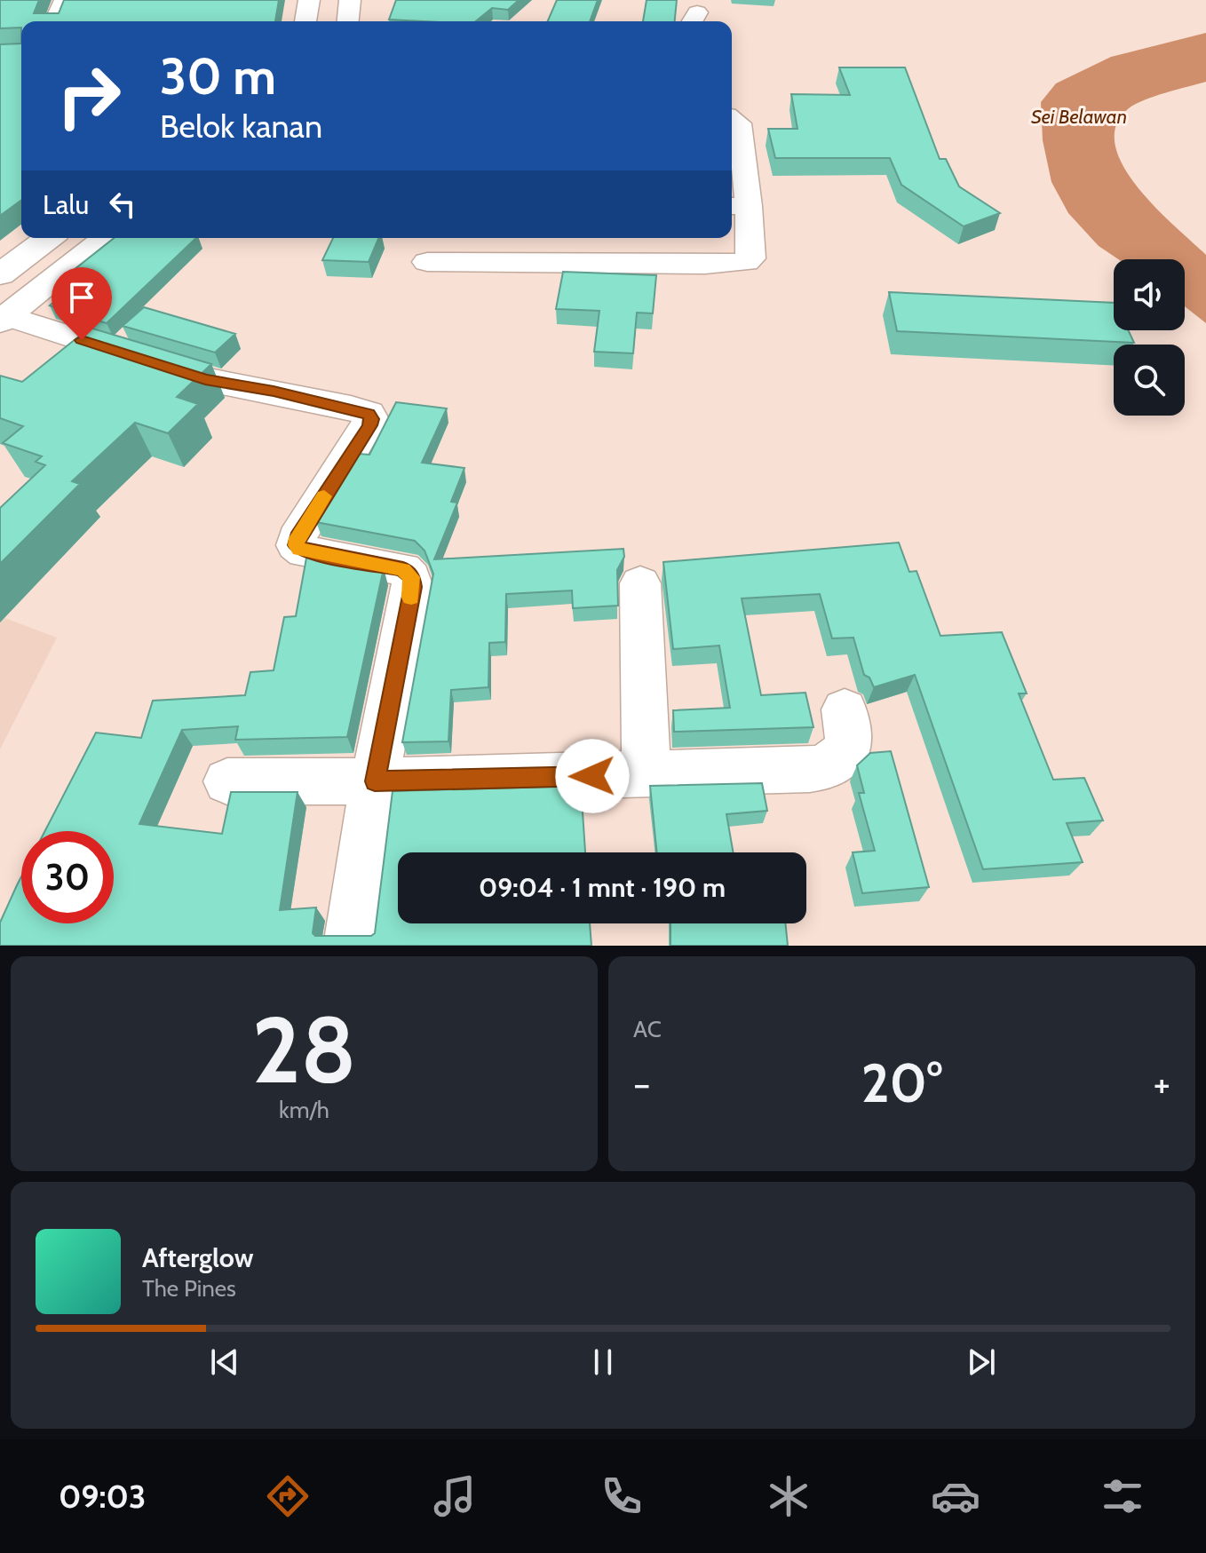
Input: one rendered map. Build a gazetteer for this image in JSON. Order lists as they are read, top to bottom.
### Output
{
  "water": ["Sei Belawan"],
  "page": {
    "turn": ["30 m", "Belok kanan"],
    "then": "Lalu",
    "limit": "30",
    "trip": "09:04 · 1 mnt · 190 m",
    "tile": [
      ["28", "km/h"],
      "AC"
    ],
    "heat": ["−", "20°", "+"],
    "song": ["Afterglow", "The Pines"],
    "tabs": "09:03"
  }
}
